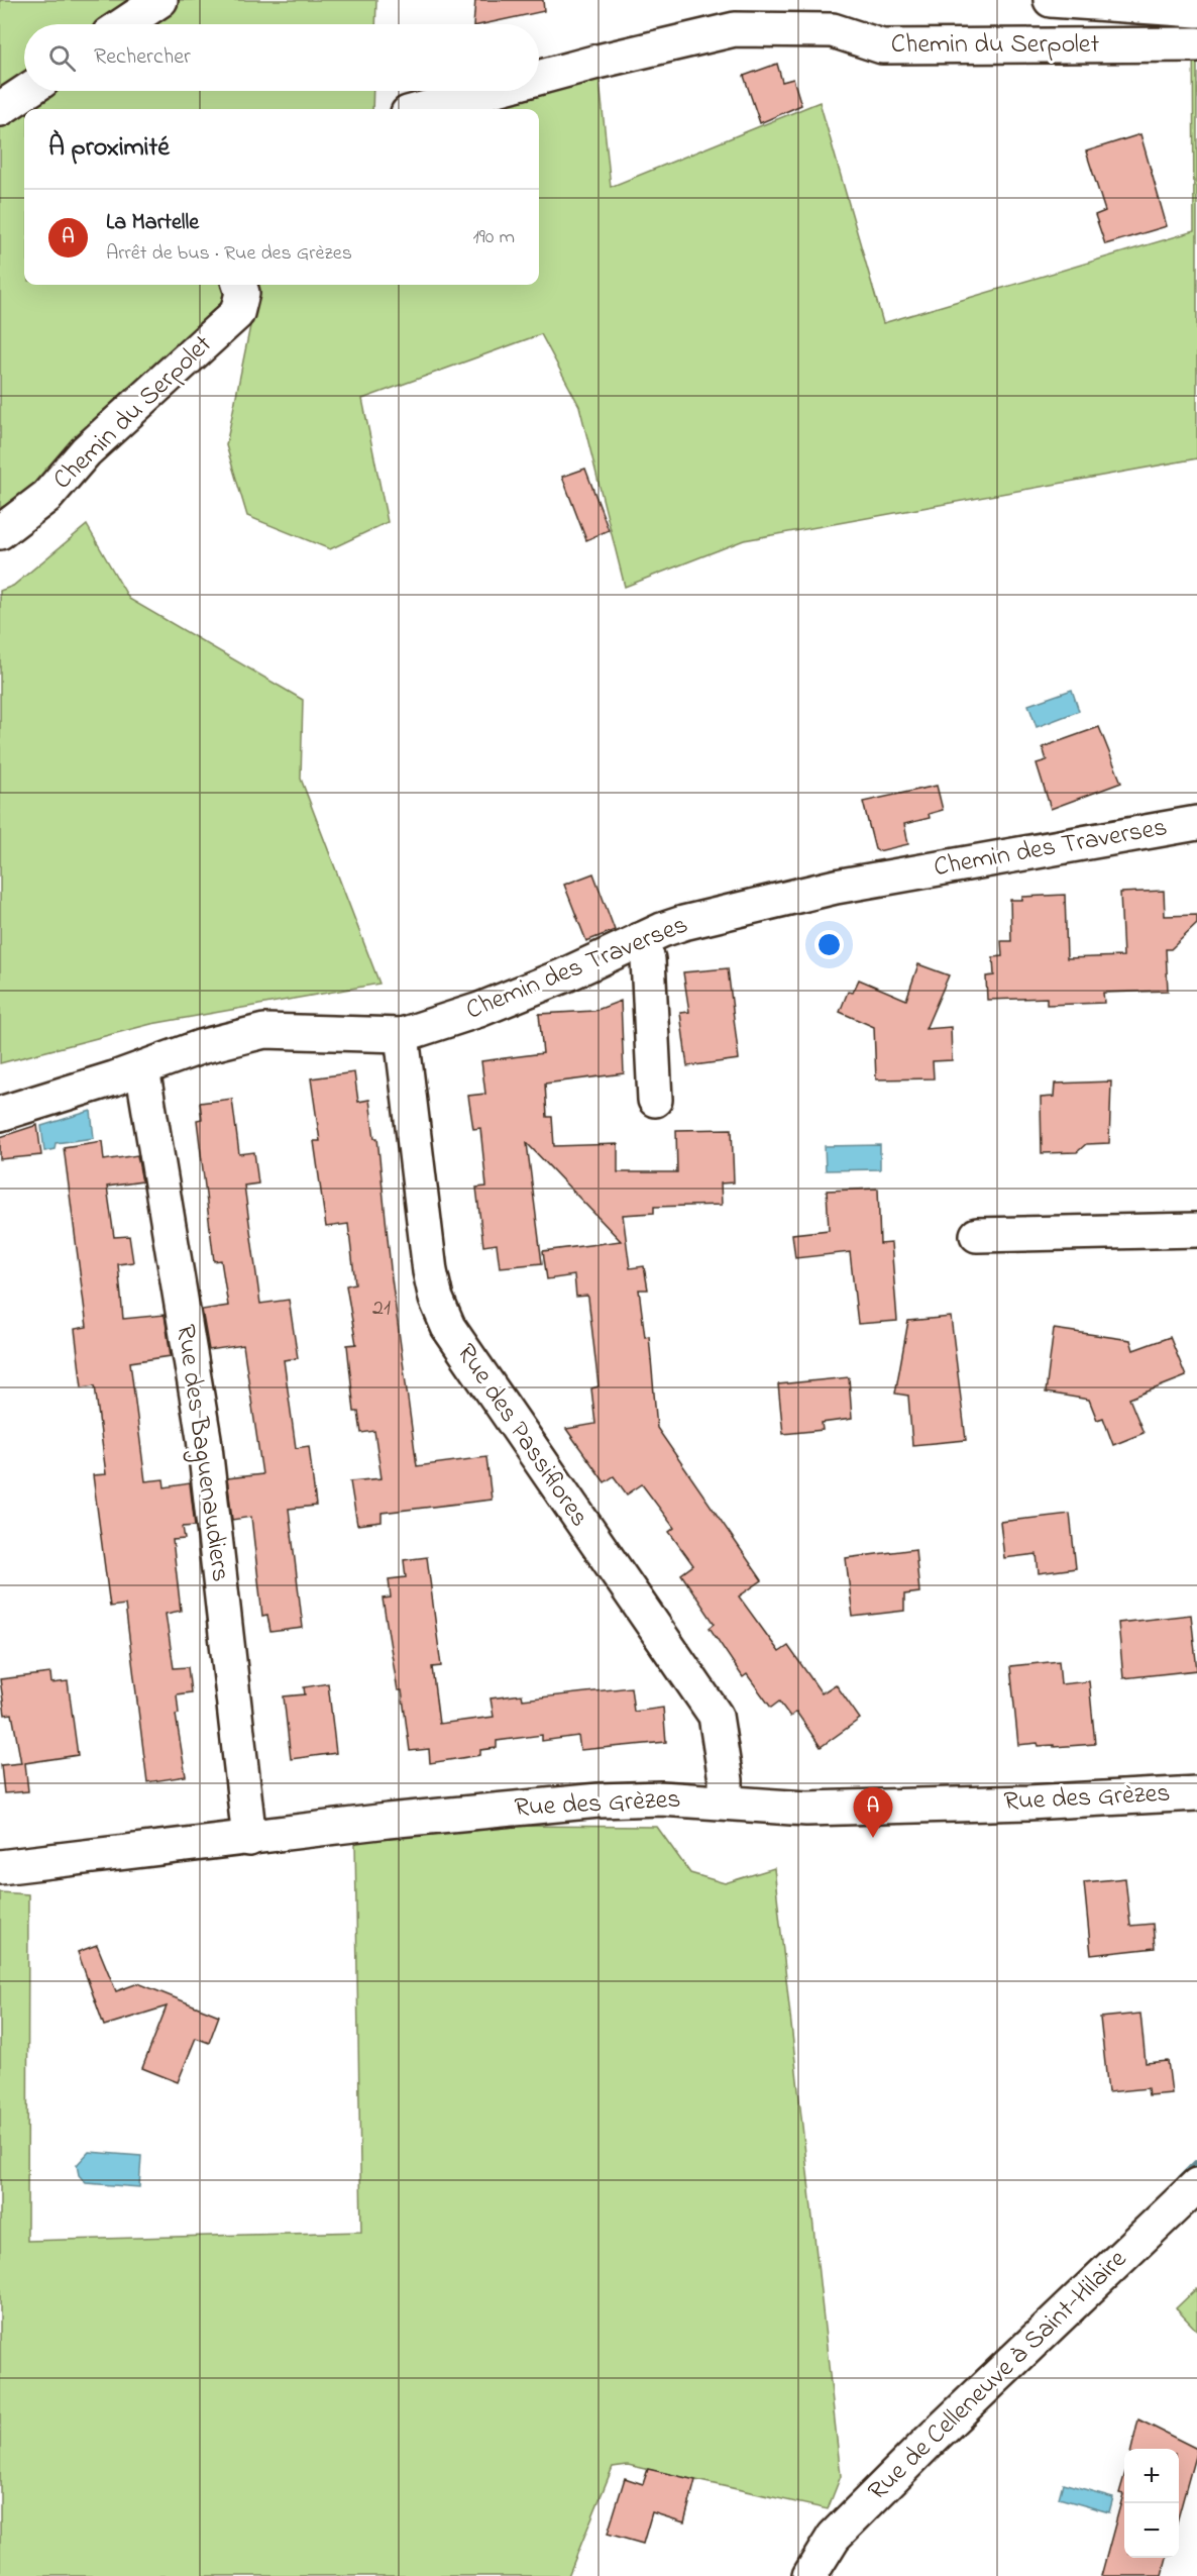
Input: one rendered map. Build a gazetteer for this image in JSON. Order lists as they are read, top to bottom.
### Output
{
  "streets": {
    "street": [
      "Chemin du Serpolet",
      "Chemin des Traverses",
      "Rue des Passiflores",
      "Rue des Baguenaudiers",
      "Rue des Grèzes",
      "Rue de Celleneuve à Saint-Hilaire"
    ]
  },
  "crossings": [
    ["Chemin des Traverses", "Rue des Passiflores"],
    ["Chemin des Traverses", "Rue des Baguenaudiers"],
    ["Rue des Passiflores", "Rue des Grèzes"],
    ["Rue des Baguenaudiers", "Rue des Grèzes"]
  ],
  "house_numbers": ["21"],
  "page": {
    "search": "Rechercher",
    "heading": "À proximité",
    "list": [
      {
        "mark": "A",
        "name": "La Martelle",
        "note": "Arrêt de bus · Rue des Grèzes",
        "value": "190 m"
      }
    ],
    "pins": "A",
    "map_buttons": ["+", "−"]
  }
}
